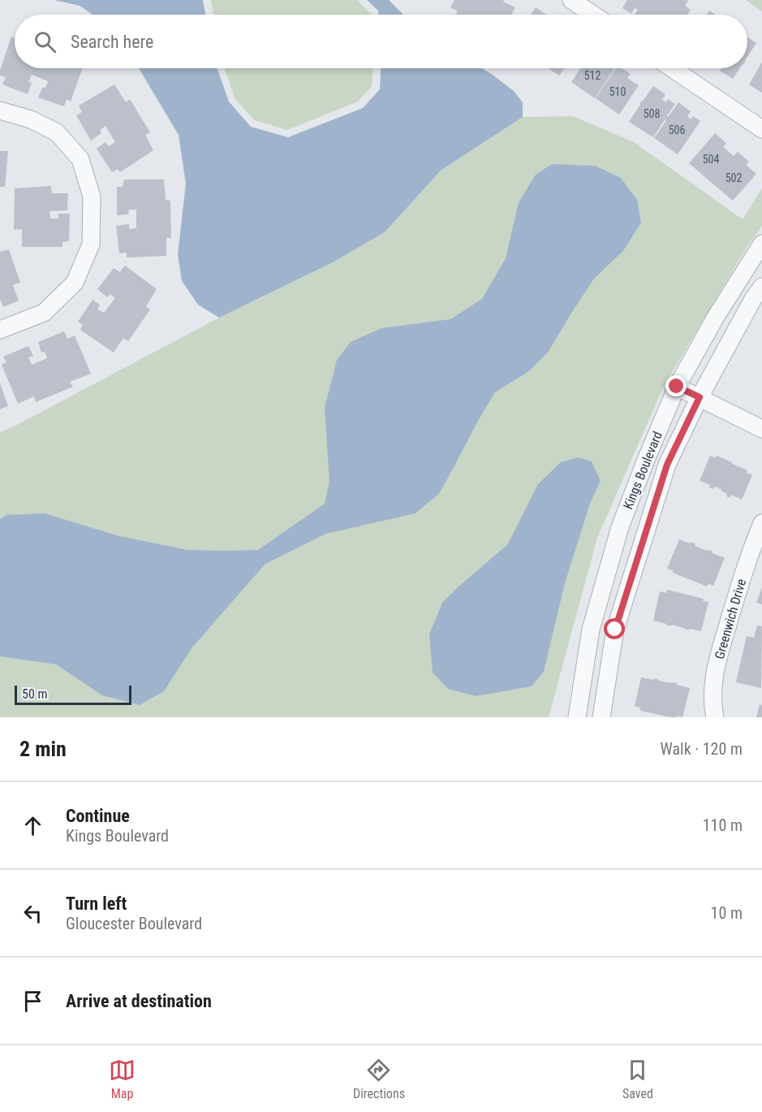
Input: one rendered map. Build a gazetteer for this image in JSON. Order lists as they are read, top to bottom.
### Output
{
  "streets": {
    "street": ["Kings Boulevard", "Greenwich Drive"]
  },
  "house_numbers": [
    "512",
    "510",
    "508",
    "506",
    "504",
    "502"
  ],
  "scale_bar": "50 m",
  "page": {
    "search": "Search here",
    "scale": "50 m",
    "heading": ["2 min", "Walk · 120 m"],
    "list": [
      ["Continue", "Kings Boulevard", "110 m"],
      ["Turn left", "Gloucester Boulevard", "10 m"],
      "Arrive at destination"
    ],
    "nav": ["Map", "Directions", "Saved"]
  }
}
